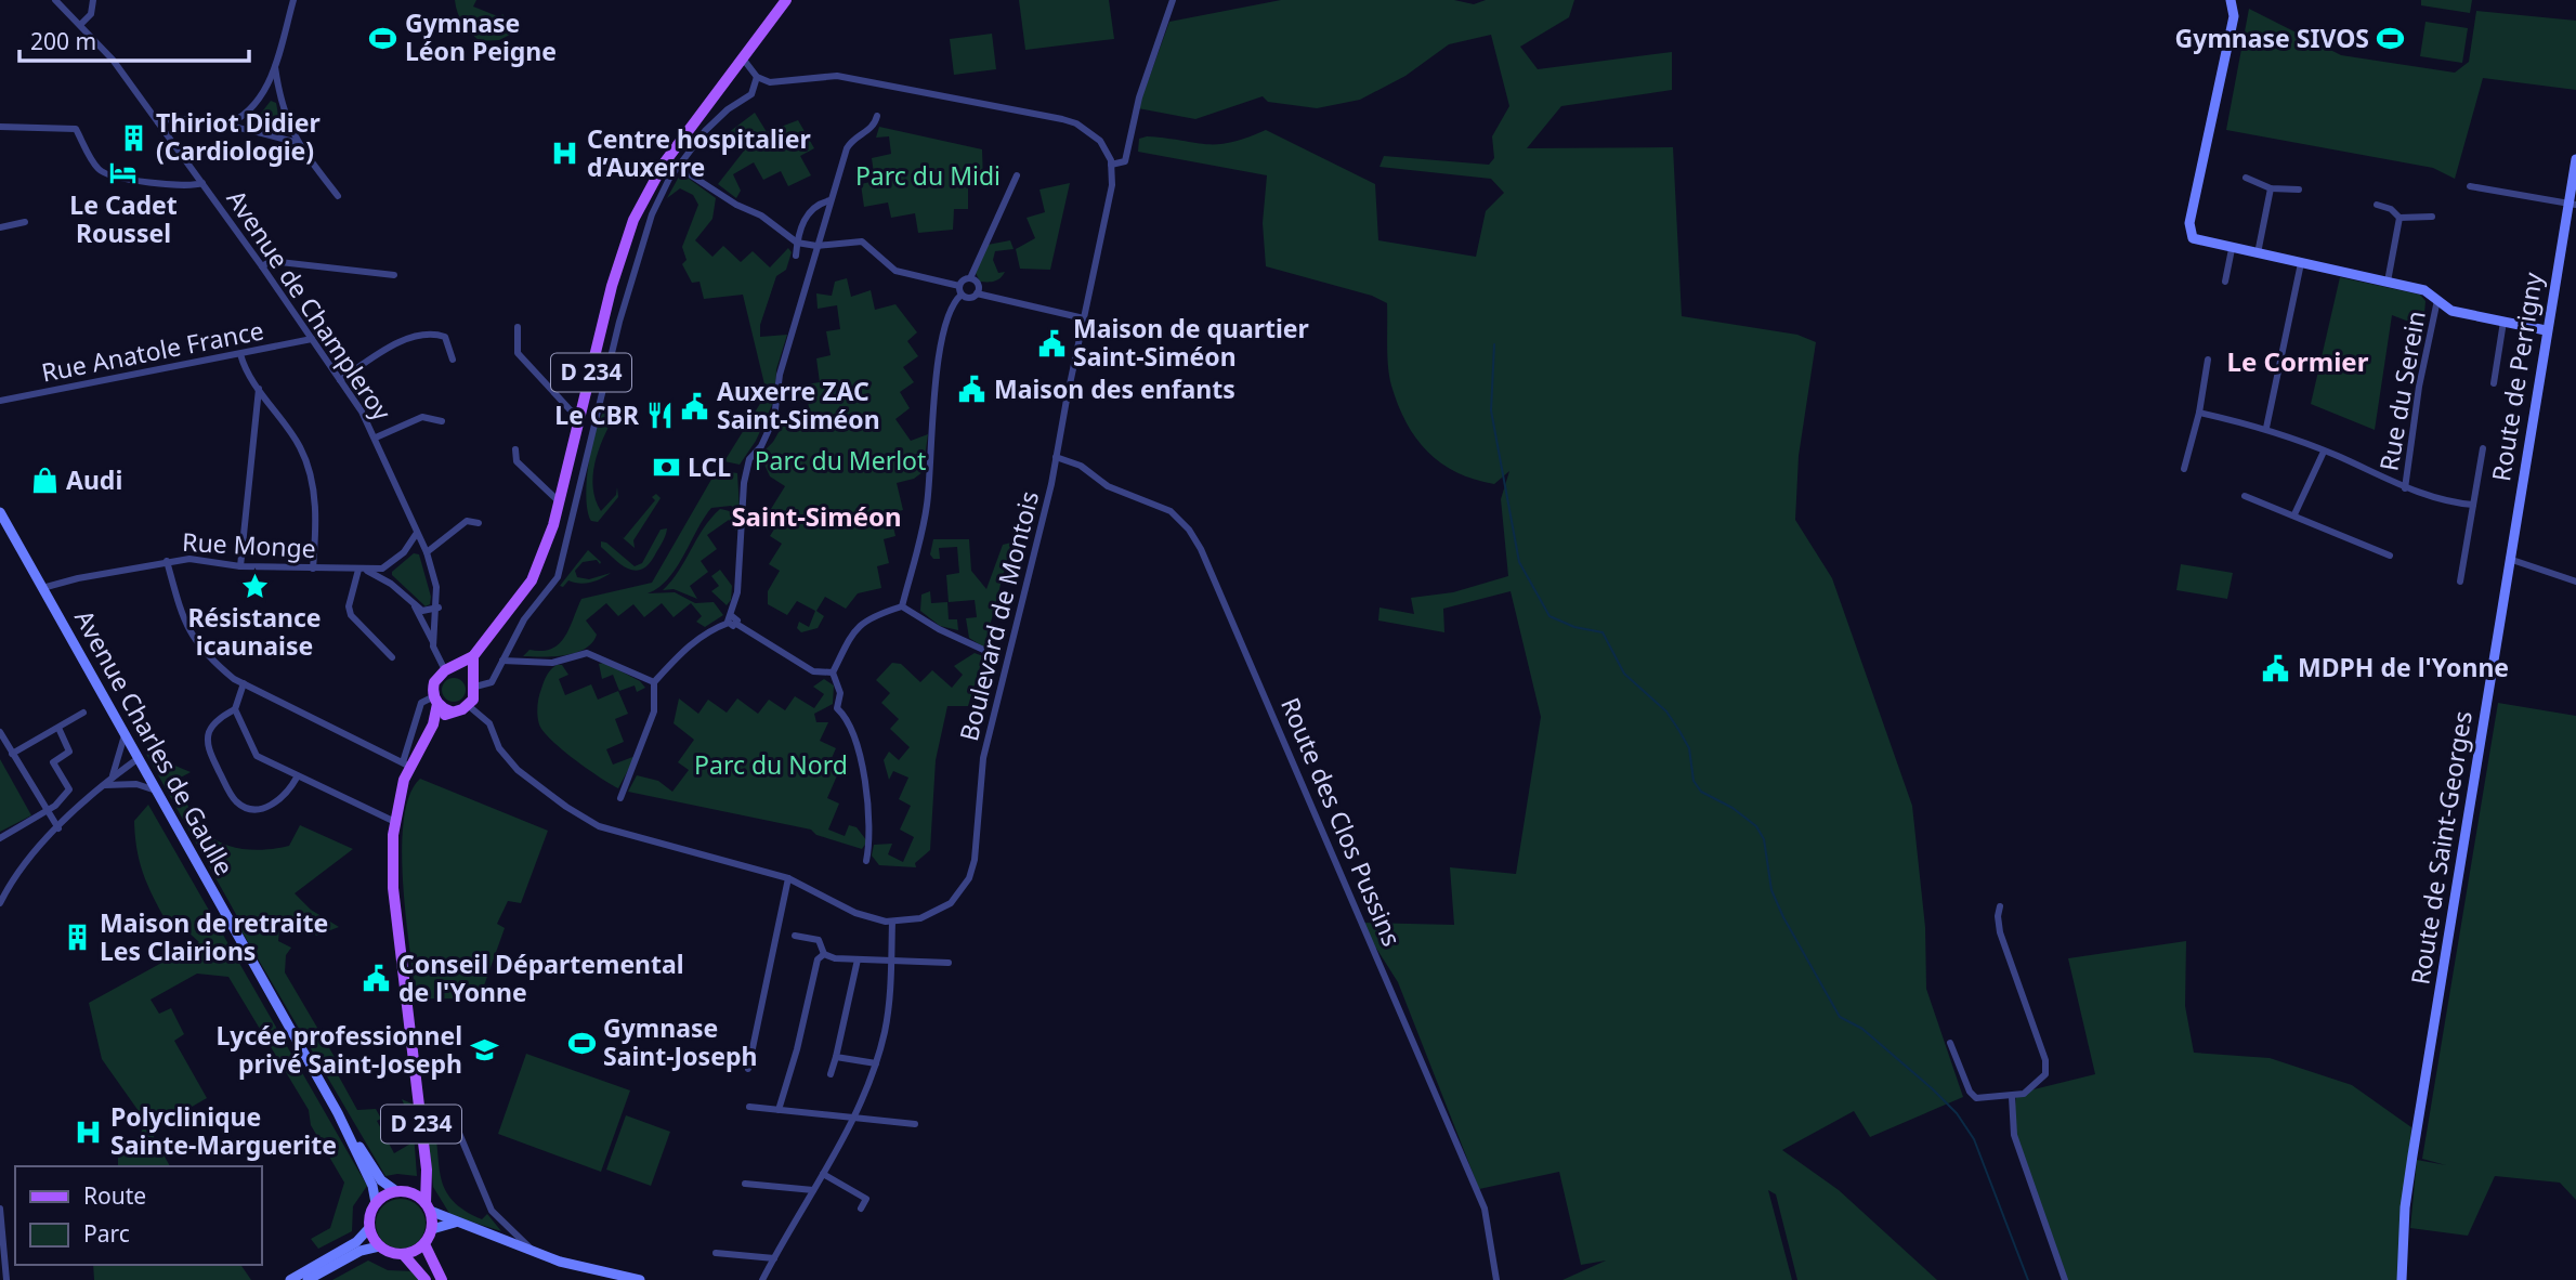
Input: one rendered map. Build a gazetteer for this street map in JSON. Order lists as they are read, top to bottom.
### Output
{
  "streets": {
    "main road": [
      "D 234",
      "Route de Perrigny",
      "Avenue Charles de Gaulle",
      "Route de Saint-Georges"
    ],
    "street": [
      "Avenue de Champleroy",
      "Rue Anatole France",
      "Rue du Serein",
      "Rue Monge",
      "Boulevard de Montois",
      "Route des Clos Pussins"
    ]
  },
  "crossings": [
    ["Avenue de Champleroy", "Rue Anatole France"],
    ["Avenue de Champleroy", "Rue Monge"],
    ["D 234", "Boulevard de Montois"],
    ["D 234", "Avenue Charles de Gaulle"],
    ["Route de Perrigny", "Route de Saint-Georges"],
    ["Rue Monge", "Avenue Charles de Gaulle"],
    ["Boulevard de Montois", "Route des Clos Pussins"]
  ],
  "districts": ["Le Cormier", "Saint-Siméon"],
  "parks": ["Parc du Midi", "Parc du Merlot", "Parc du Nord"],
  "places": {
    "sports": ["Gymnase Léon Peigne", "Gymnase SIVOS", "Gymnase Saint-Joseph"],
    "building": ["Thiriot Didier (Cardiologie)", "Maison de retraite Les Clairions"],
    "hospital": ["Centre hospitalier d’Auxerre", "Polyclinique Sainte-Marguerite"],
    "hotel": ["Le Cadet Roussel"],
    "public building": [
      "Maison de quartier Saint-Siméon",
      "Maison des enfants",
      "Auxerre ZAC Saint-Siméon",
      "MDPH de l'Yonne",
      "Conseil Départemental de l'Yonne"
    ],
    "restaurant": ["Le CBR"],
    "bank": ["LCL"],
    "shop": ["Audi"],
    "place": ["Résistance icaunaise"],
    "school or university": ["Lycée professionnel privé Saint-Joseph"]
  },
  "legend": ["Route", "Parc"],
  "scale_bar": "200 m"
}
